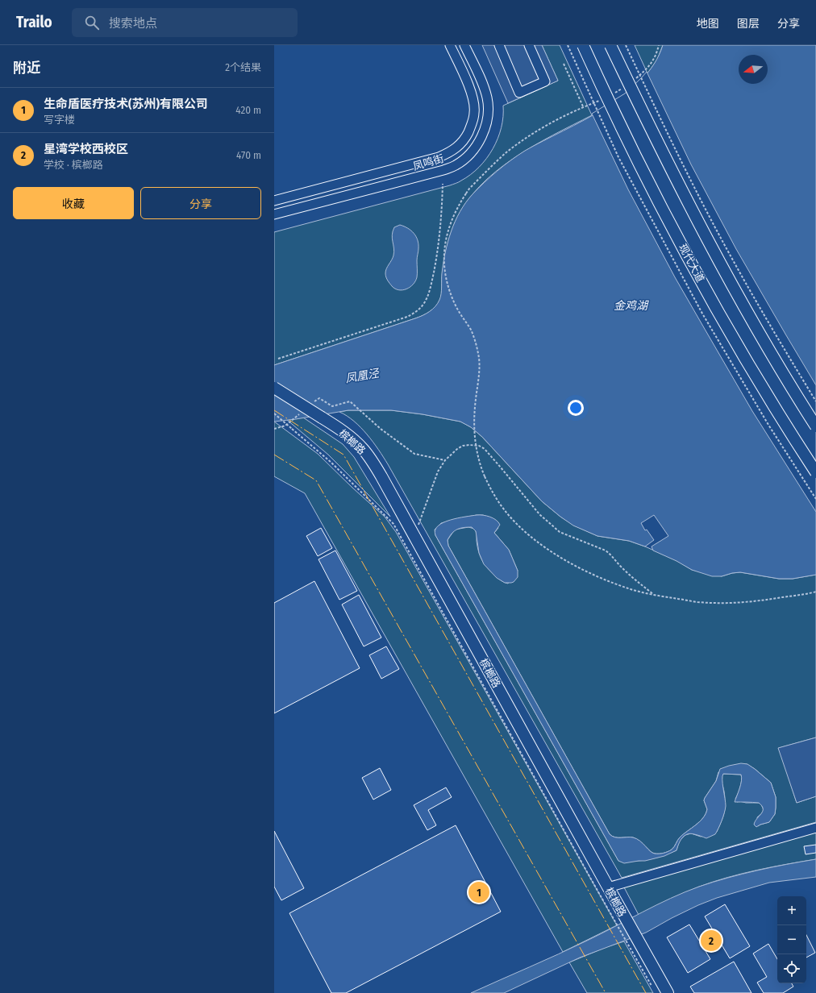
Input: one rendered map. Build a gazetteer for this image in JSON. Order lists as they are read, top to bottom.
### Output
{
  "streets": {
    "main road": ["现代大道", "槟榔路"],
    "street": ["凤鸣街"]
  },
  "water": ["金鸡湖", "凤凰泾"],
  "north": "left",
  "page": {
    "header": "Trailo",
    "search": "搜索地点",
    "nav": ["地图", "图层", "分享"],
    "heading": ["附近", "2个结果"],
    "list": [
      {
        "mark": "1",
        "name": "生命盾医疗技术(苏州)有限公司",
        "note": "写字楼",
        "value": "420 m"
      },
      {
        "mark": "2",
        "name": "星湾学校西校区",
        "note": "学校 · 槟榔路",
        "value": "470 m"
      }
    ],
    "buttons": ["收藏", "分享"],
    "pins": ["1", "2"],
    "map_buttons": ["+", "−"]
  }
}
